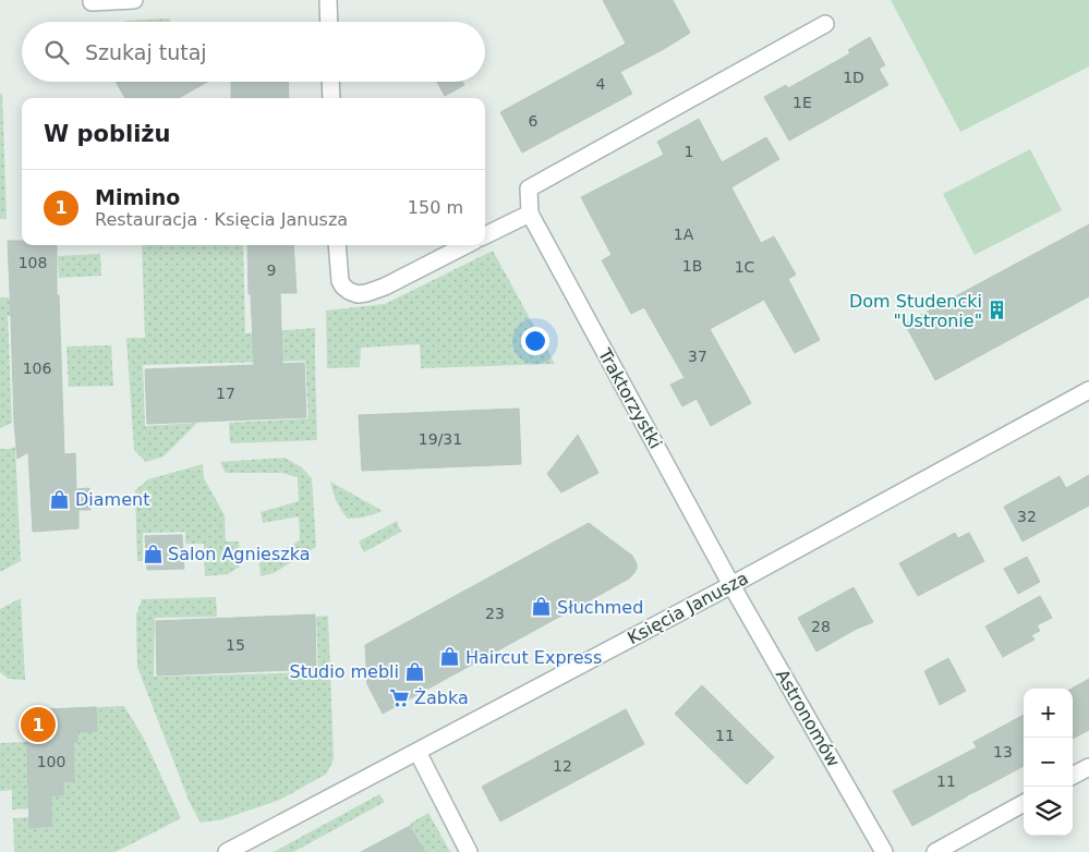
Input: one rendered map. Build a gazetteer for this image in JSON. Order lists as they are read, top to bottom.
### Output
{
  "streets": {
    "street": ["Traktorzystki", "Księcia Janusza", "Astronomów"]
  },
  "crossings": [
    ["Traktorzystki", "Księcia Janusza"],
    ["Traktorzystki", "Astronomów"],
    ["Księcia Janusza", "Astronomów"]
  ],
  "places": {
    "building": ["Dom Studencki \"Ustronie\""],
    "shop": [
      "Diament",
      "Salon Agnieszka",
      "Słuchmed",
      "Haircut Express",
      "Studio mebli"
    ],
    "supermarket": ["Żabka"]
  },
  "house_numbers": [
    "1D",
    "4",
    "1E",
    "6",
    "1",
    "1A",
    "108",
    "1B",
    "1C",
    "9",
    "37",
    "106",
    "17",
    "19/31",
    "32",
    "23",
    "28",
    "15",
    "11",
    "13",
    "100",
    "12",
    "11"
  ],
  "page": {
    "search": "Szukaj tutaj",
    "heading": "W pobliżu",
    "list": [
      {
        "mark": "1",
        "name": "Mimino",
        "note": "Restauracja · Księcia Janusza",
        "value": "150 m"
      }
    ],
    "map_buttons": ["+", "−"],
    "pins": "1"
  }
}
